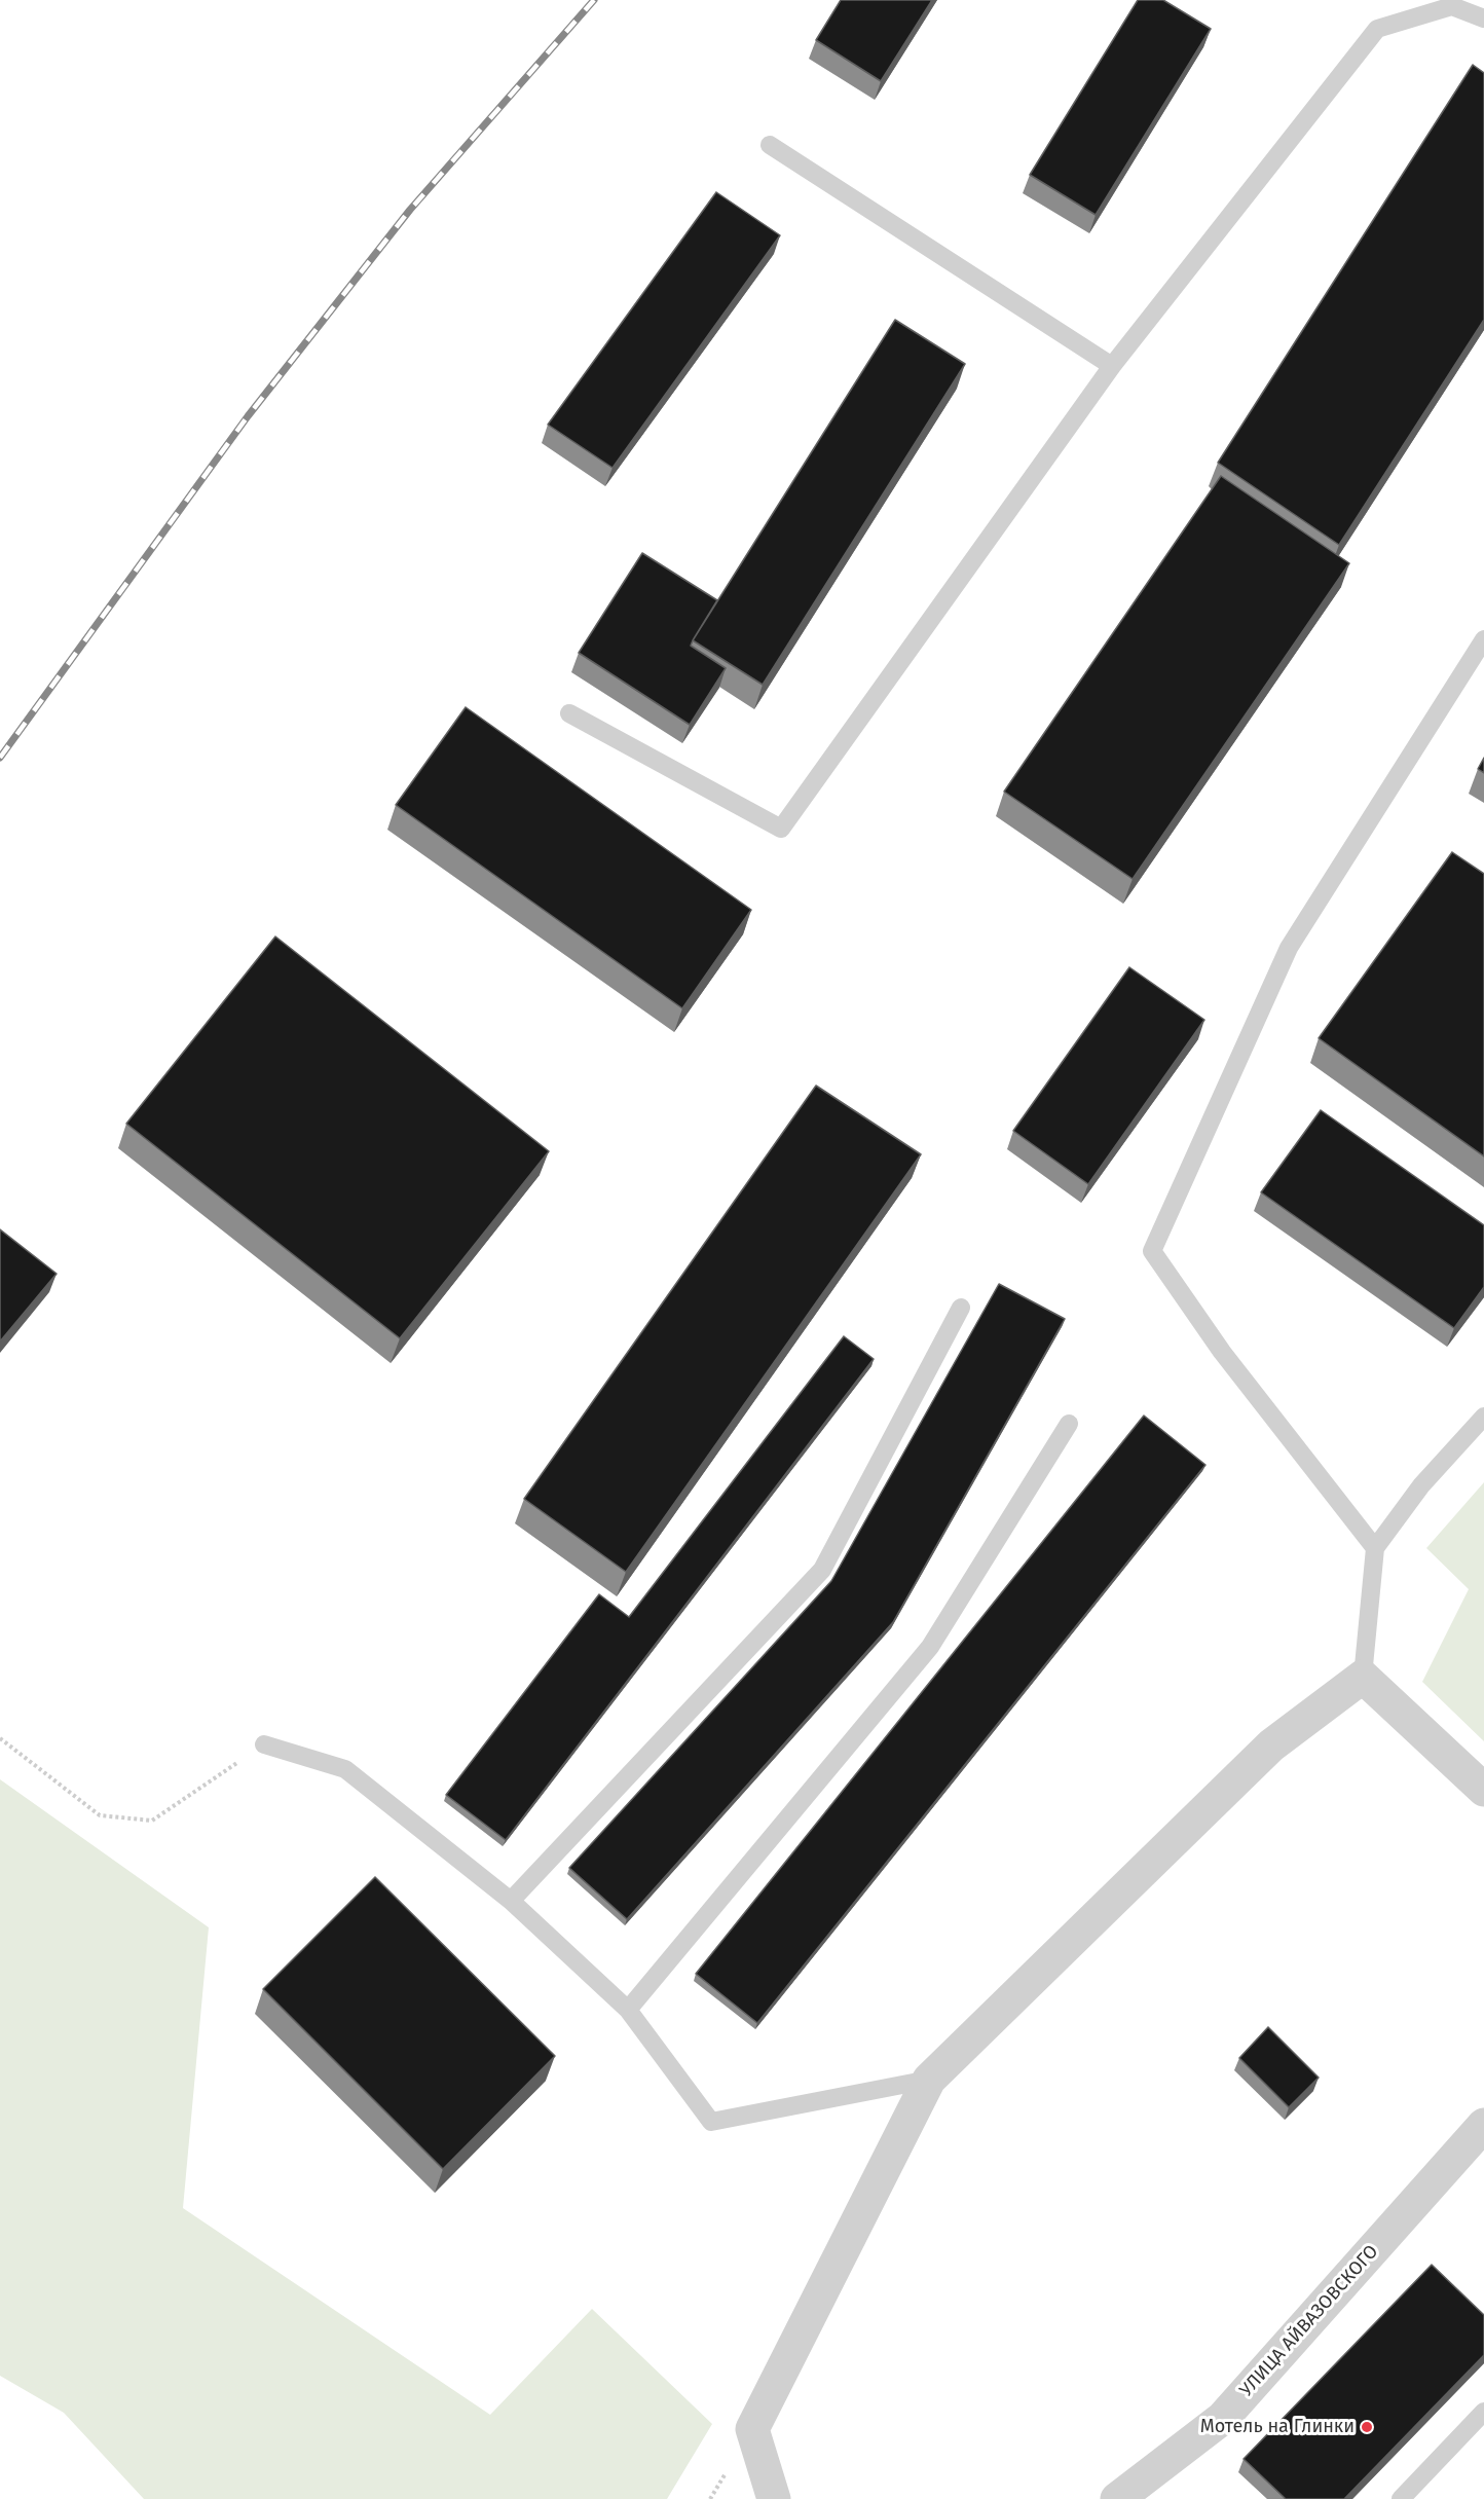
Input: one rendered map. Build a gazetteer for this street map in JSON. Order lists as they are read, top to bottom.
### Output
{
  "streets": {
    "street": ["УЛИЦА АЙВАЗОВСКОГО"]
  },
  "places": ["Мотель на Глинки"]
}
